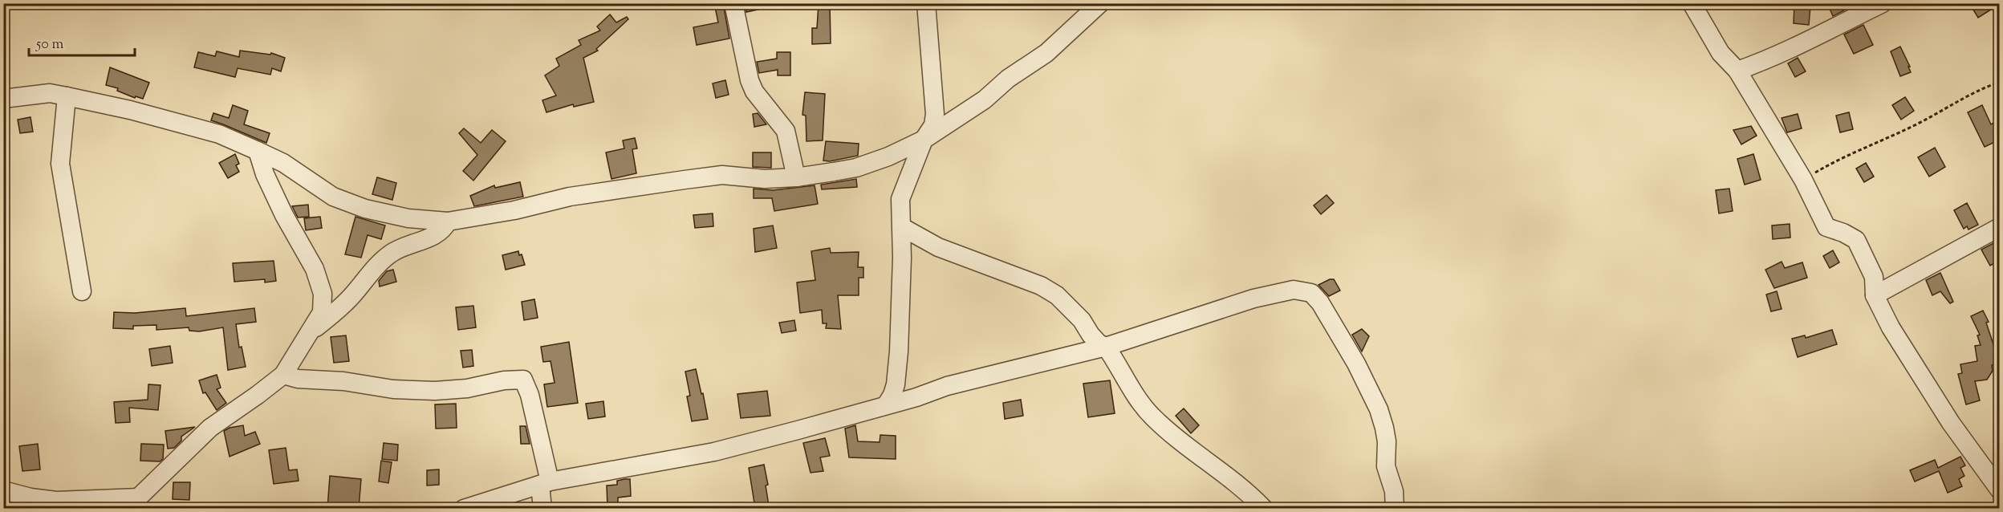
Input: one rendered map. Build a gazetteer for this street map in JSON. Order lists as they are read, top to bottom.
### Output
{
  "scale_bar": "50 m"
}
